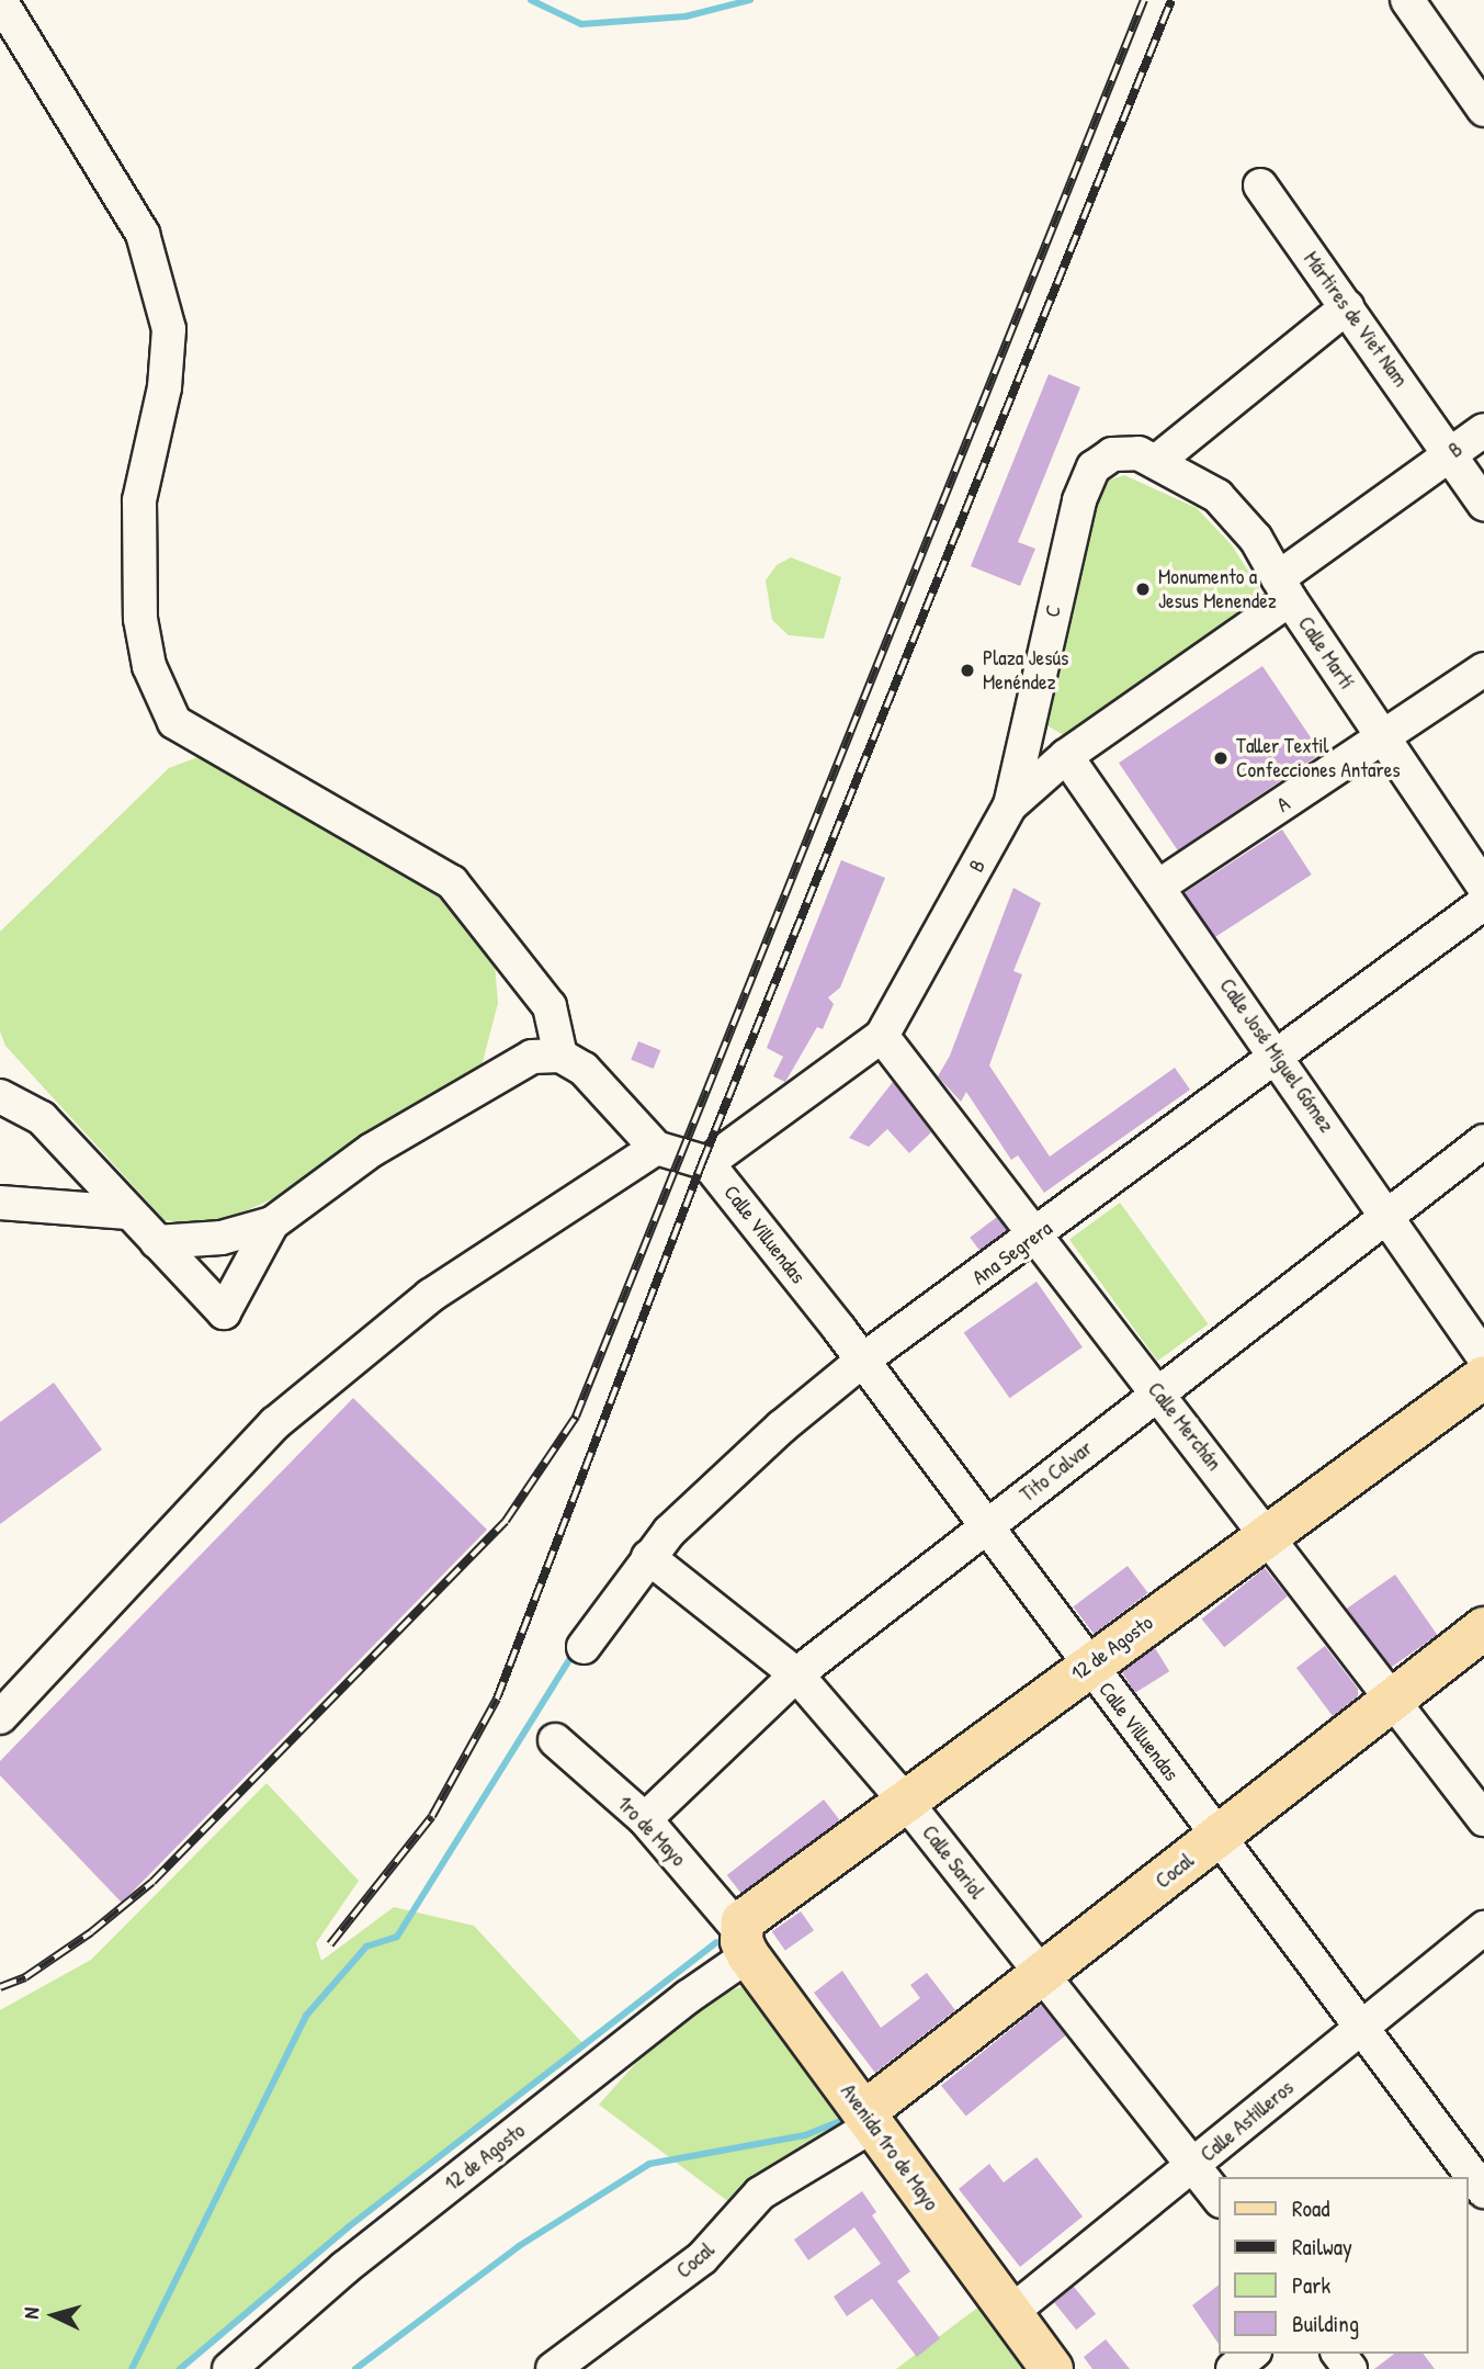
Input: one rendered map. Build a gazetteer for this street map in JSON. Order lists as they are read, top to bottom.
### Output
{
  "streets": {
    "main road": ["12 de Agosto", "Cocal", "Avenida 1ro de Mayo"],
    "street": [
      "Mártires de Viet Nam",
      "B",
      "C",
      "Calle Martí",
      "A",
      "Calle José Miguel Gómez",
      "Calle Villuendas",
      "Ana Segrera",
      "Calle Merchán",
      "Tito Calvar",
      "1ro de Mayo",
      "Calle Sariol",
      "Calle Astilleros"
    ]
  },
  "crossings": [
    ["Mártires de Viet Nam", "B"],
    ["Mártires de Viet Nam", "C"],
    ["B", "C"],
    ["B", "Calle Martí"],
    ["B", "Calle José Miguel Gómez"],
    ["B", "Calle Villuendas"],
    ["B", "Calle Merchán"],
    ["C", "Calle Martí"],
    ["Calle Martí", "A"],
    ["A", "Calle José Miguel Gómez"],
    ["Calle José Miguel Gómez", "Ana Segrera"],
    ["Calle José Miguel Gómez", "Tito Calvar"],
    ["Calle Villuendas", "Ana Segrera"],
    ["Calle Villuendas", "Tito Calvar"],
    ["Calle Villuendas", "12 de Agosto"],
    ["Calle Villuendas", "Cocal"],
    ["Calle Villuendas", "Calle Astilleros"],
    ["Ana Segrera", "Calle Merchán"],
    ["Ana Segrera", "Calle Sariol"],
    ["Calle Merchán", "Tito Calvar"],
    ["Calle Merchán", "12 de Agosto"],
    ["Calle Merchán", "Cocal"],
    ["Tito Calvar", "1ro de Mayo"],
    ["Tito Calvar", "Calle Sariol"],
    ["12 de Agosto", "1ro de Mayo"],
    ["12 de Agosto", "Calle Sariol"],
    ["12 de Agosto", "Avenida 1ro de Mayo"],
    ["1ro de Mayo", "Avenida 1ro de Mayo"],
    ["Calle Sariol", "Cocal"],
    ["Calle Sariol", "Calle Astilleros"],
    ["Cocal", "Avenida 1ro de Mayo"],
    ["Calle Astilleros", "Avenida 1ro de Mayo"]
  ],
  "places": ["Monumento a Jesus Menendez", "Plaza Jesús Menéndez", "Taller Textil Confecciones Antares"],
  "legend": [
    "Road",
    "Railway",
    "Park",
    "Building"
  ],
  "north": "left"
}
